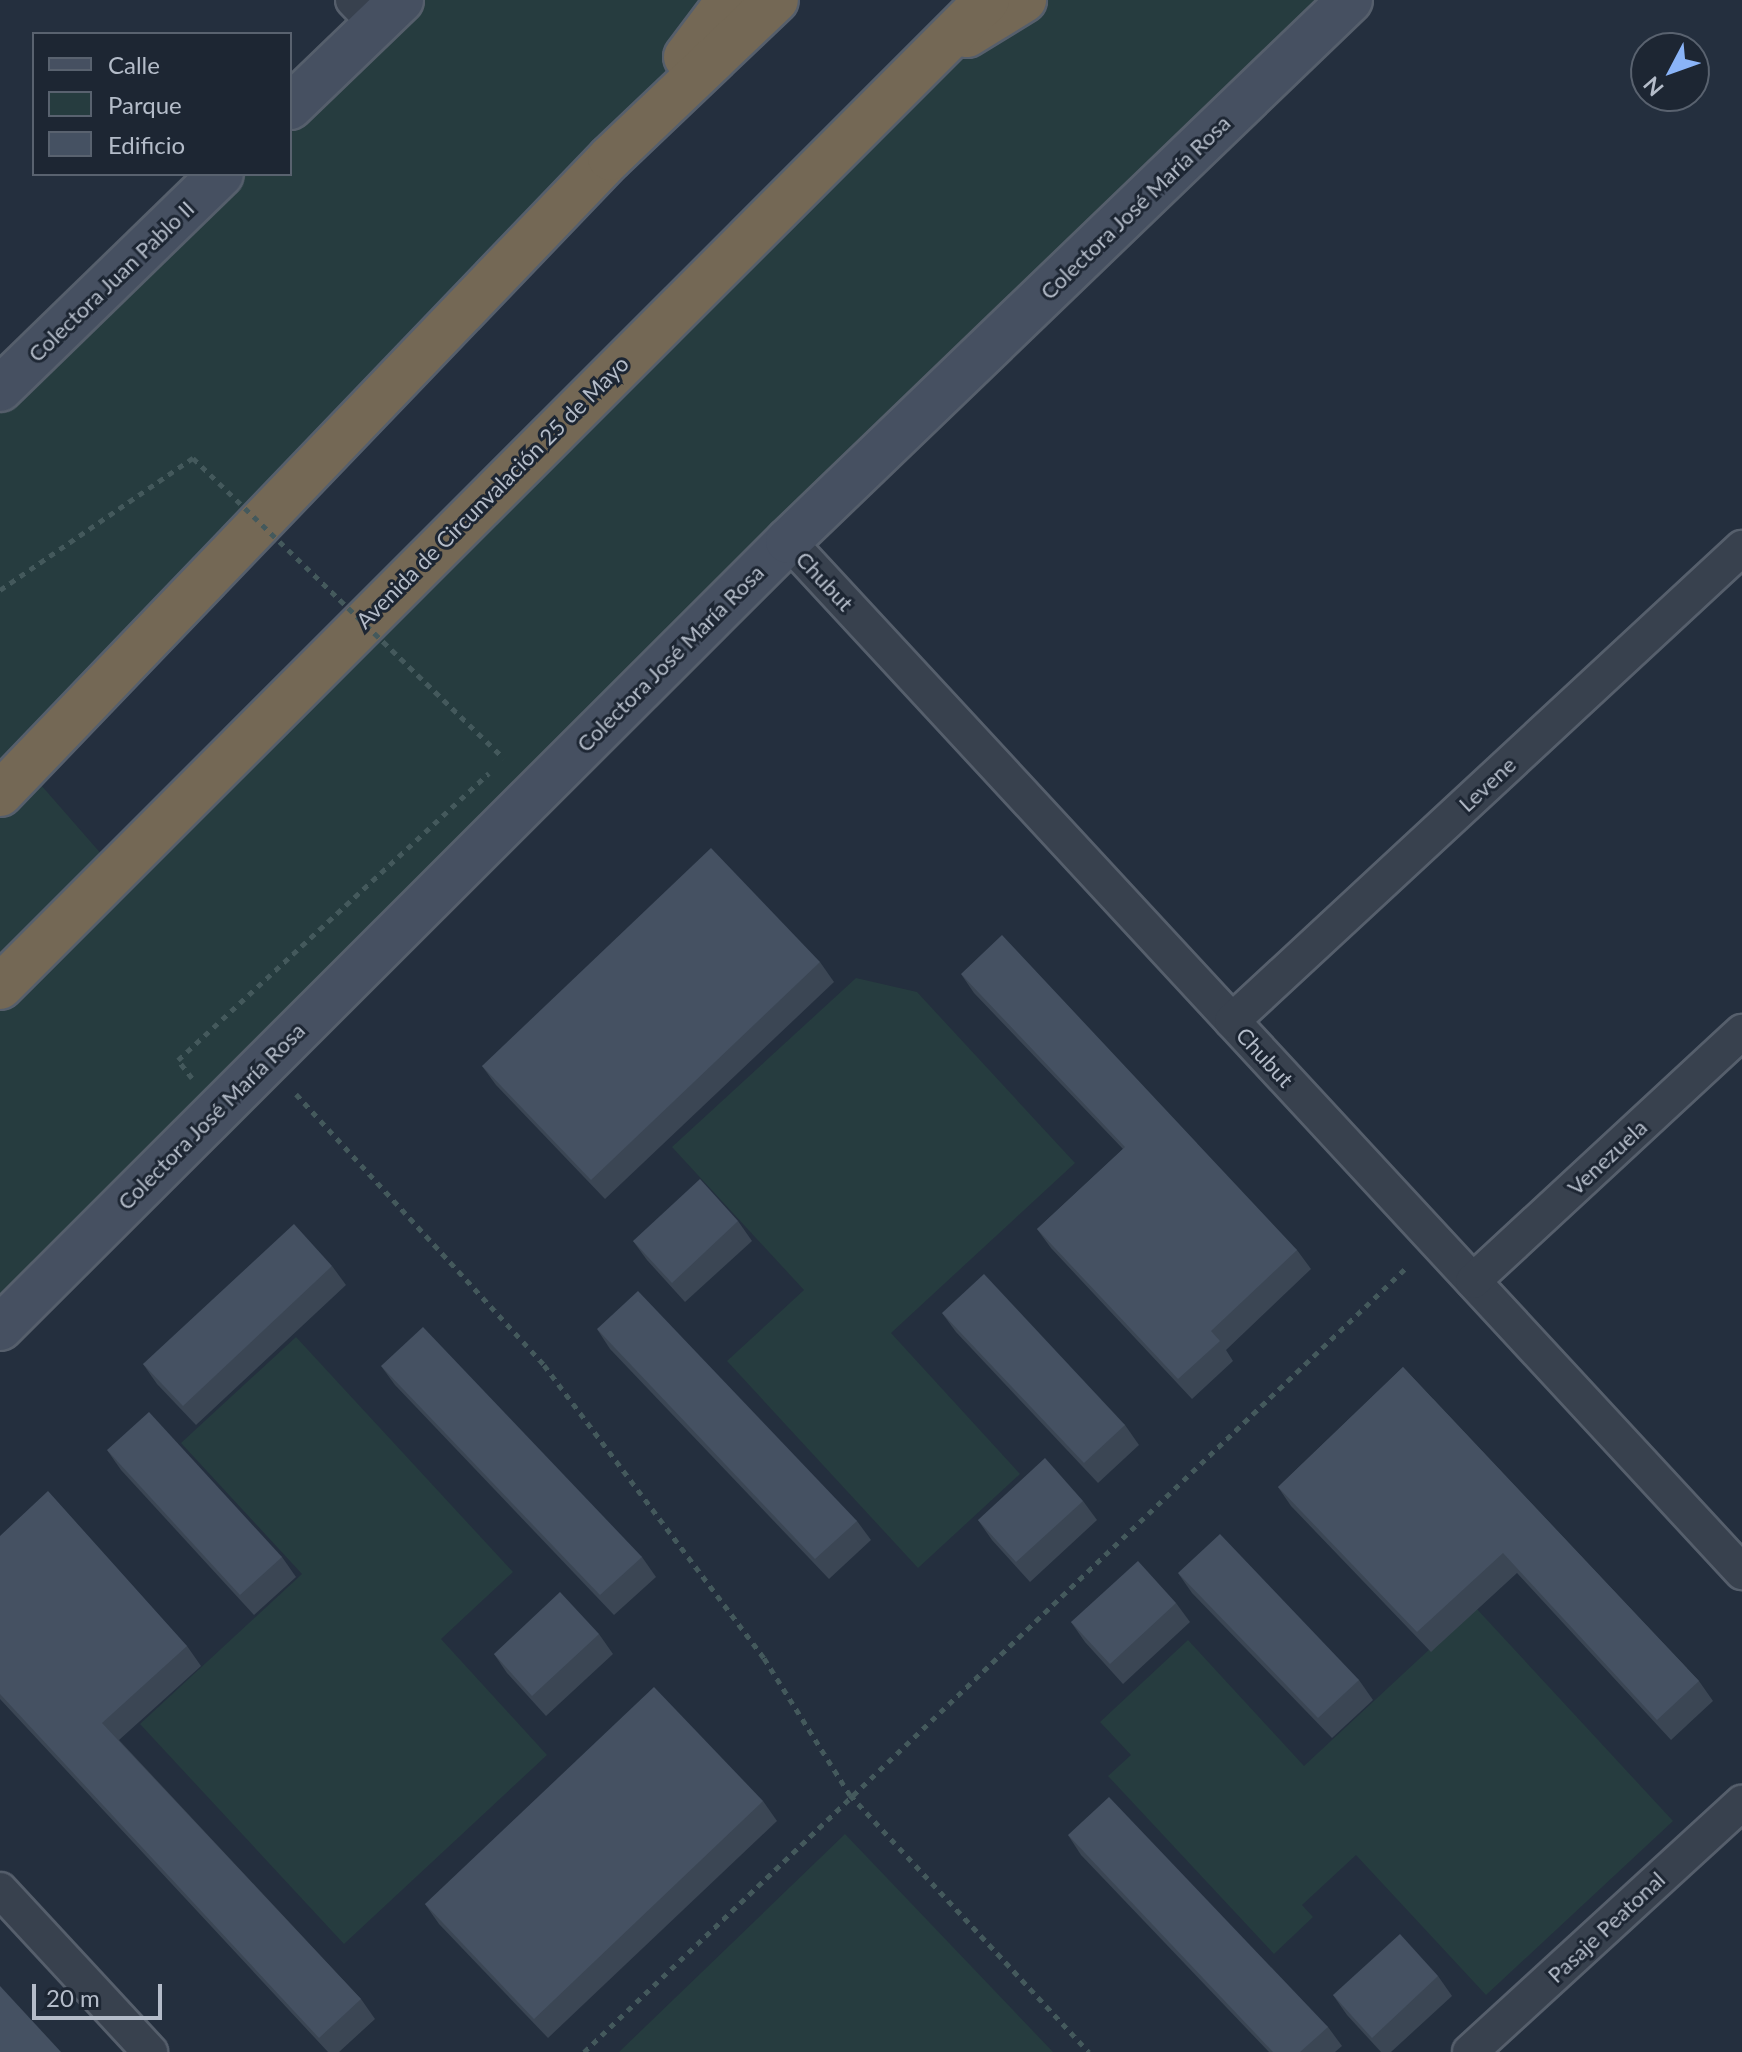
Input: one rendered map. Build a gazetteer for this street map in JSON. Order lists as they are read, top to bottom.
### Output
{
  "streets": {
    "highway": ["Avenida de Circunvalación 25 de Mayo"],
    "main road": ["Colectora José María Rosa", "Colectora Juan Pablo II"],
    "street": [
      "Chubut",
      "Levene",
      "Venezuela",
      "Pasaje Peatonal"
    ]
  },
  "crossings": [
    ["Colectora José María Rosa", "Chubut"],
    ["Chubut", "Levene"],
    ["Chubut", "Venezuela"]
  ],
  "legend": ["Calle", "Parque", "Edificio"],
  "scale_bar": "20 m",
  "north": "bottom left"
}
